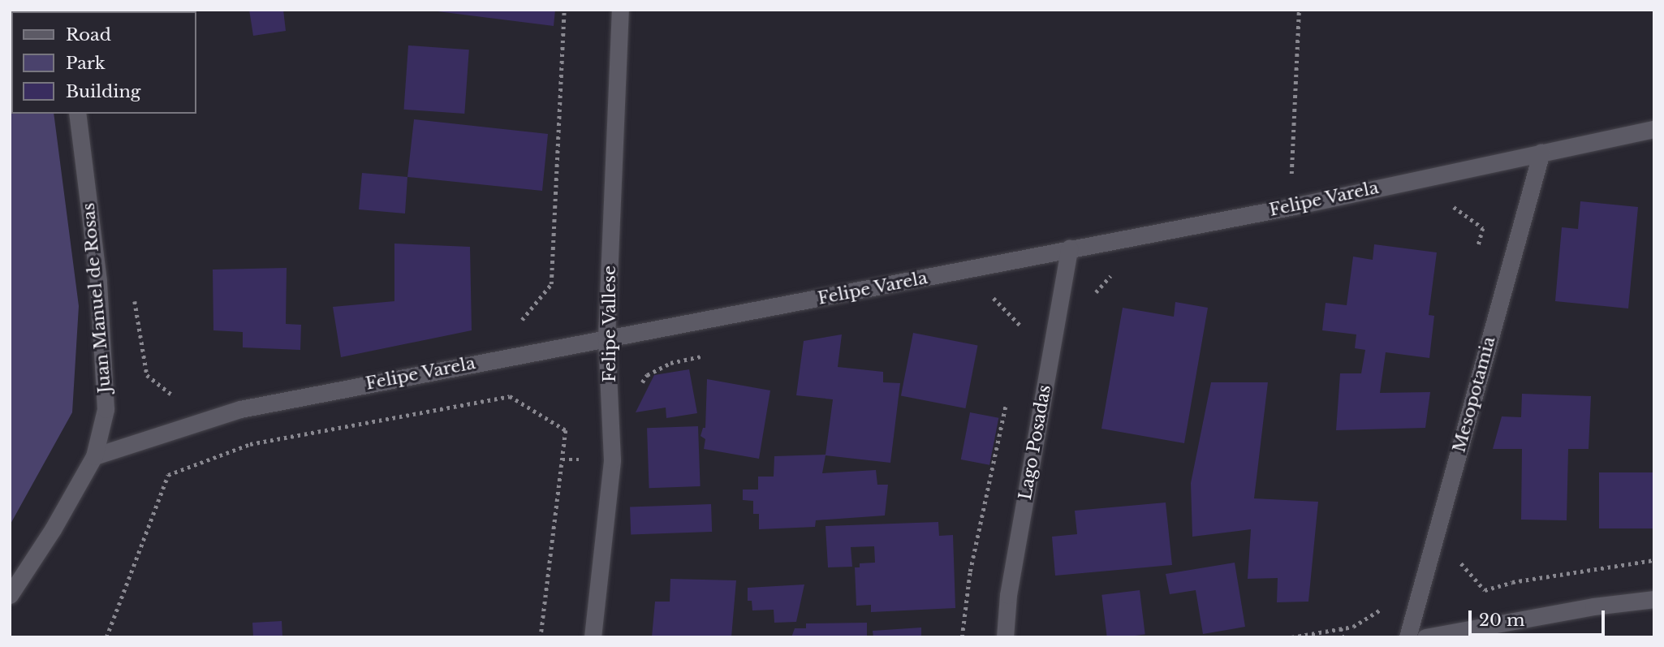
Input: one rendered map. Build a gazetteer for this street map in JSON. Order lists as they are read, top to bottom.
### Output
{
  "streets": {
    "street": [
      "Felipe Varela",
      "Juan Manuel de Rosas",
      "Felipe Vallese",
      "Mesopotamia",
      "Lago Posadas"
    ]
  },
  "crossings": [
    ["Felipe Varela", "Juan Manuel de Rosas"],
    ["Felipe Varela", "Felipe Vallese"],
    ["Felipe Varela", "Mesopotamia"],
    ["Felipe Varela", "Lago Posadas"]
  ],
  "legend": ["Road", "Park", "Building"],
  "scale_bar": "20 m"
}
